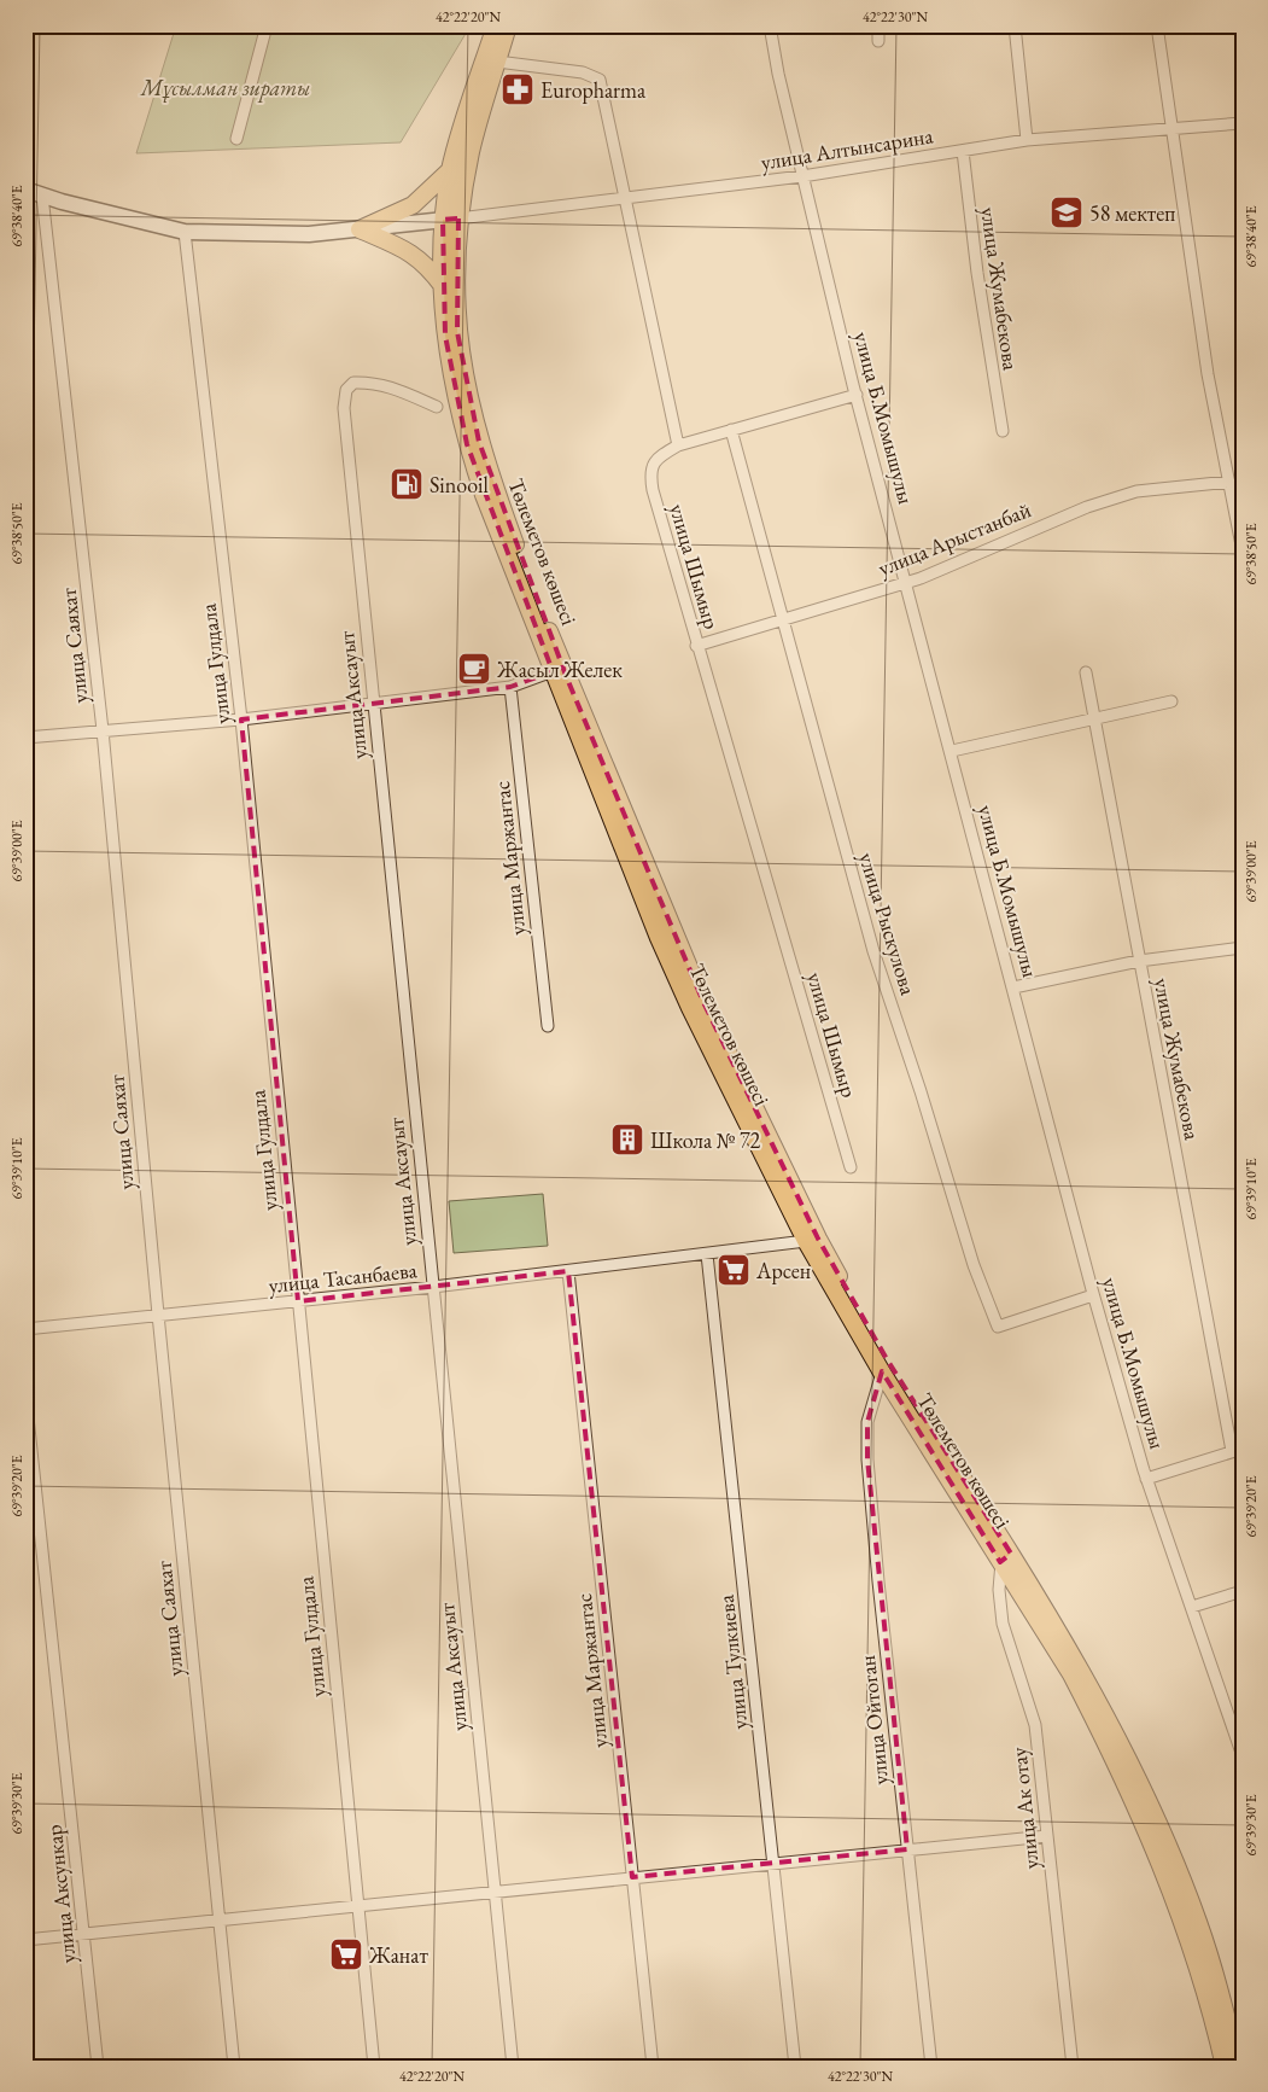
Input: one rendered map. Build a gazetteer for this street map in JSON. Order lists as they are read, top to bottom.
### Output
{
  "streets": {
    "main road": ["Төлеметов көшесі"],
    "street": [
      "улица Алтынсарина",
      "улица Жумабекова",
      "улица Б.Момышулы",
      "улица Арыстанбай",
      "улица Шымыр",
      "улица Саяхат",
      "улица Гулдала",
      "улица Аксауыт",
      "улица Маржантас",
      "улица Рыскулова",
      "улица Тасанбаева",
      "улица Тулкиева",
      "улица Ойтоган",
      "улица Ак отау",
      "улица Аксункар"
    ]
  },
  "crossings": [
    ["улица Алтынсарина", "улица Жумабекова"],
    ["улица Алтынсарина", "улица Б.Момышулы"],
    ["улица Алтынсарина", "Төлеметов көшесі"],
    ["улица Б.Момышулы", "улица Арыстанбай"],
    ["улица Б.Момышулы", "улица Рыскулова"],
    ["улица Арыстанбай", "улица Шымыр"],
    ["улица Арыстанбай", "улица Рыскулова"],
    ["Төлеметов көшесі", "улица Тасанбаева"],
    ["Төлеметов көшесі", "улица Ойтоган"],
    ["Төлеметов көшесі", "улица Ак отау"],
    ["улица Саяхат", "улица Тасанбаева"],
    ["улица Гулдала", "улица Тасанбаева"],
    ["улица Аксауыт", "улица Тасанбаева"],
    ["улица Маржантас", "улица Тасанбаева"],
    ["улица Тасанбаева", "улица Тулкиева"]
  ],
  "parks": ["Мұсылман зираты"],
  "places": {
    "pharmacy": ["Europharma"],
    "school or university": ["58 мектеп"],
    "fuel station": ["Sinooil"],
    "cafe": ["Жасыл Желек"],
    "building": ["Школа № 72"],
    "supermarket": ["Арсен", "Жанат"]
  },
  "coordinates": [
    "42°22'20\"N",
    "42°22'30\"N",
    "69°38'40\"E",
    "69°38'50\"E",
    "69°39'00\"E",
    "69°39'10\"E",
    "69°39'20\"E",
    "69°39'30\"E"
  ]
}
